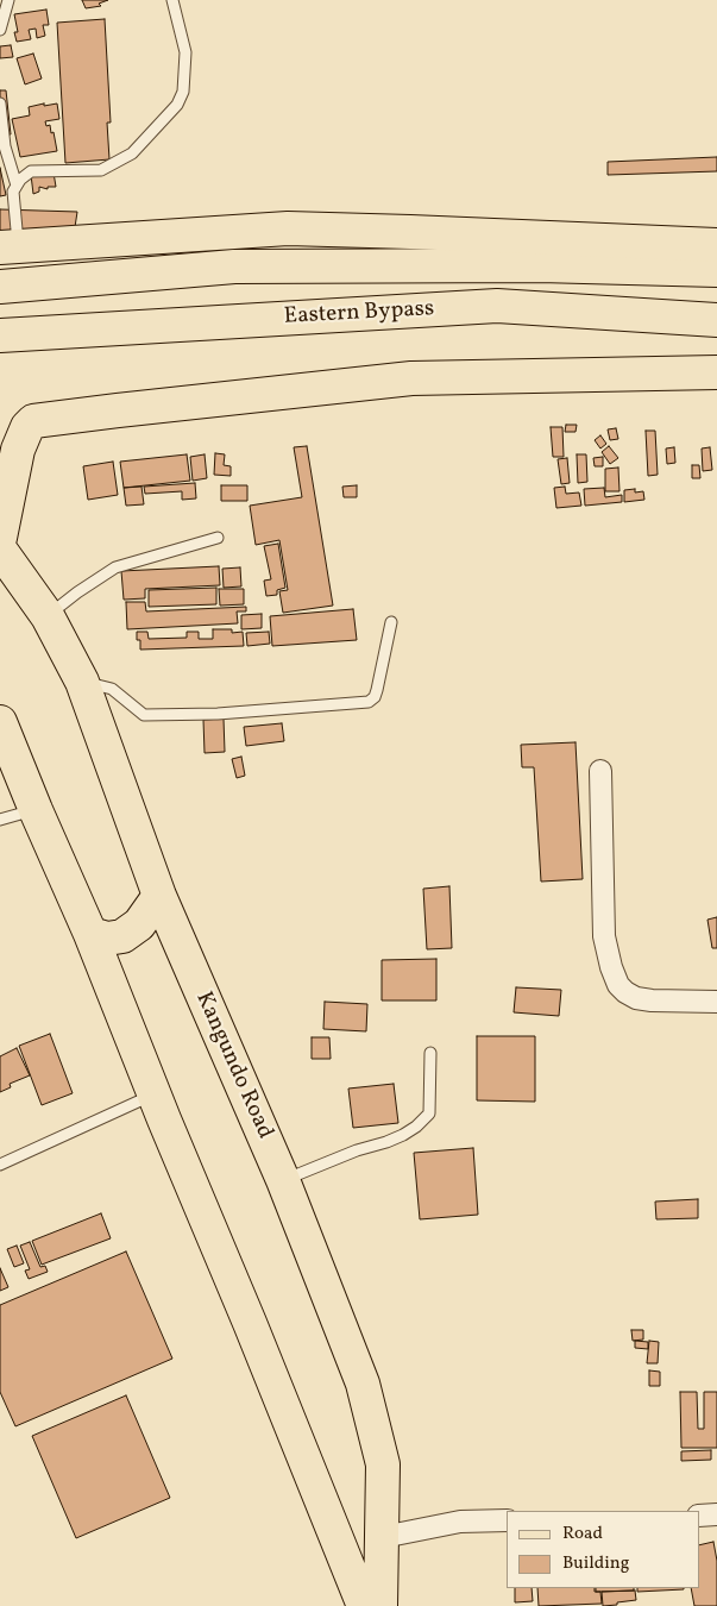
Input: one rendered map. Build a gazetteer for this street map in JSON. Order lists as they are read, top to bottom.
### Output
{
  "streets": {
    "main road": ["Eastern Bypass", "Kangundo Road"]
  },
  "legend": ["Road", "Building"]
}
